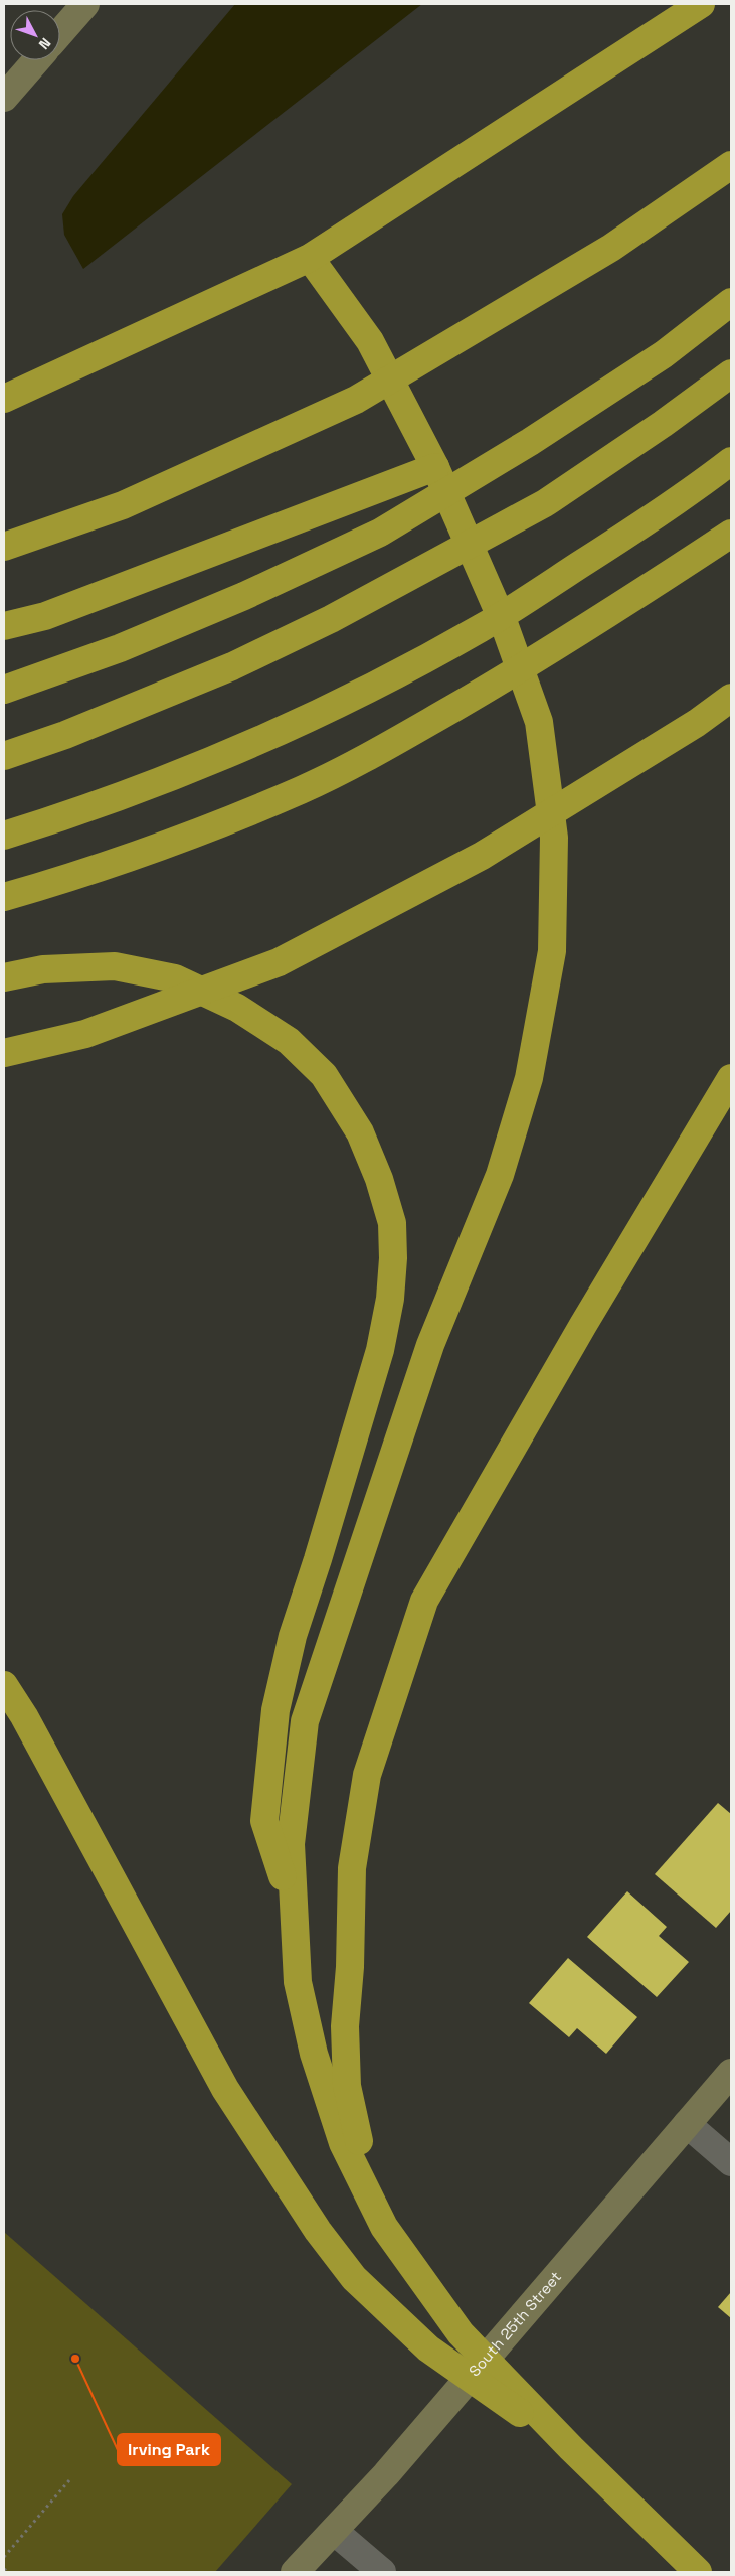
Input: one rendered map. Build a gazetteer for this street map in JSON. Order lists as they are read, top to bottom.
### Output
{
  "streets": {
    "street": ["South 25th Street"]
  },
  "places": ["Irving Park"],
  "north": "bottom right"
}
